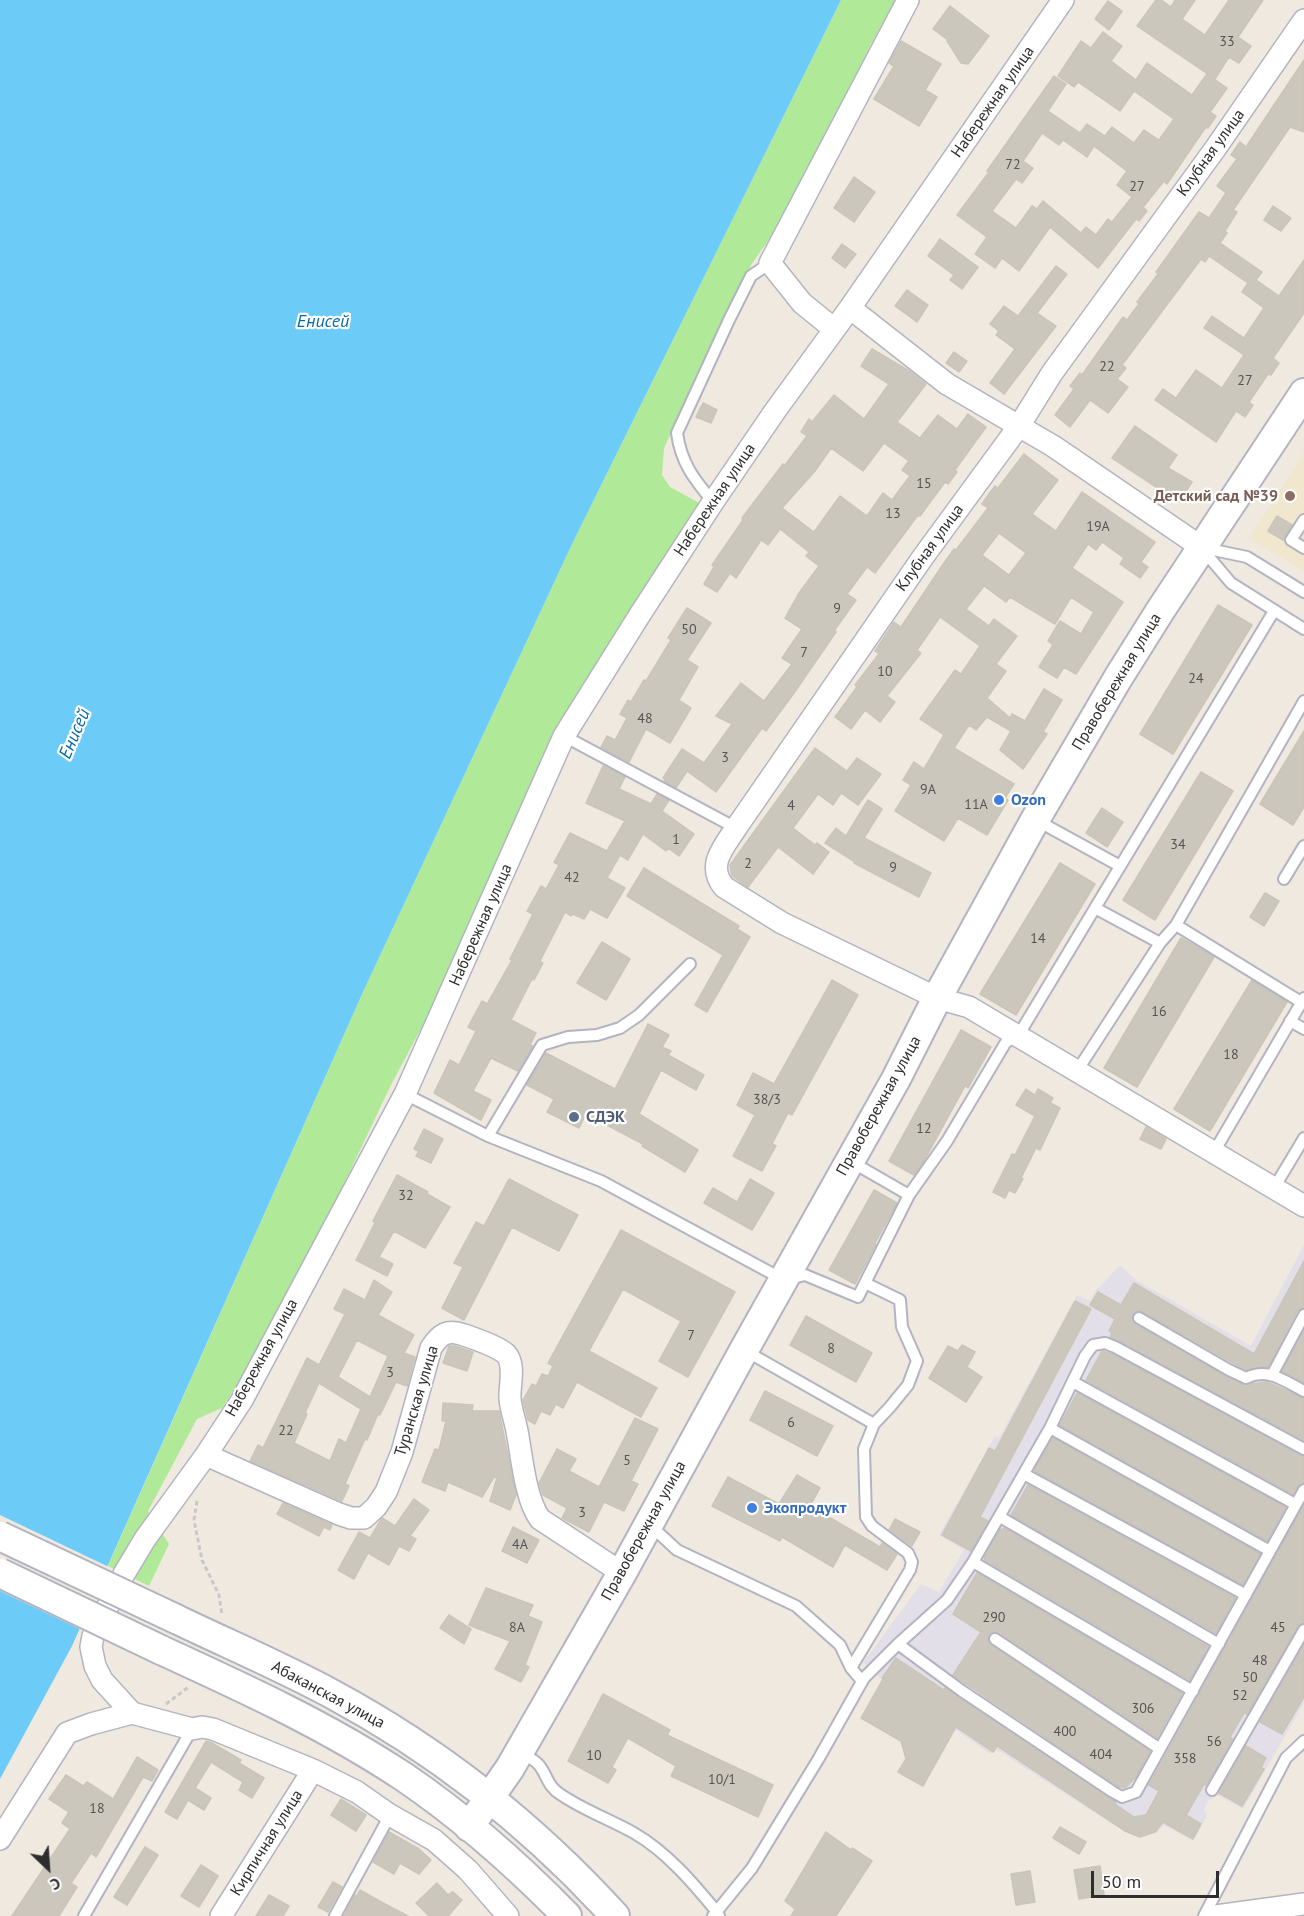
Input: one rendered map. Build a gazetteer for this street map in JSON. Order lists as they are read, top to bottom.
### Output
{
  "streets": {
    "street": [
      "Набережная улица",
      "Клубная улица",
      "Правобережная улица",
      "Туранская улица",
      "Абаканская улица",
      "Кирпичная улица"
    ]
  },
  "crossings": [
    ["Набережная улица", "Туранская улица"],
    ["Клубная улица", "Правобережная улица"],
    ["Правобережная улица", "Туранская улица"],
    ["Правобережная улица", "Абаканская улица"]
  ],
  "water": ["Енисей"],
  "places": [
    "Детский сад №39",
    "Ozon",
    "СДЭК",
    "Экопродукт"
  ],
  "house_numbers": [
    "33",
    "72",
    "27",
    "22",
    "27",
    "15",
    "13",
    "19А",
    "9",
    "50",
    "7",
    "10",
    "24",
    "48",
    "3",
    "9А",
    "11А",
    "4",
    "1",
    "34",
    "2",
    "9",
    "42",
    "14",
    "16",
    "18",
    "38/3",
    "12",
    "32",
    "7",
    "8",
    "3",
    "6",
    "22",
    "5",
    "3",
    "4А",
    "290",
    "8А",
    "45",
    "48",
    "50",
    "52",
    "306",
    "400",
    "56",
    "404",
    "10",
    "358",
    "10/1",
    "18"
  ],
  "scale_bar": "50 m",
  "north": "bottom right"
}
